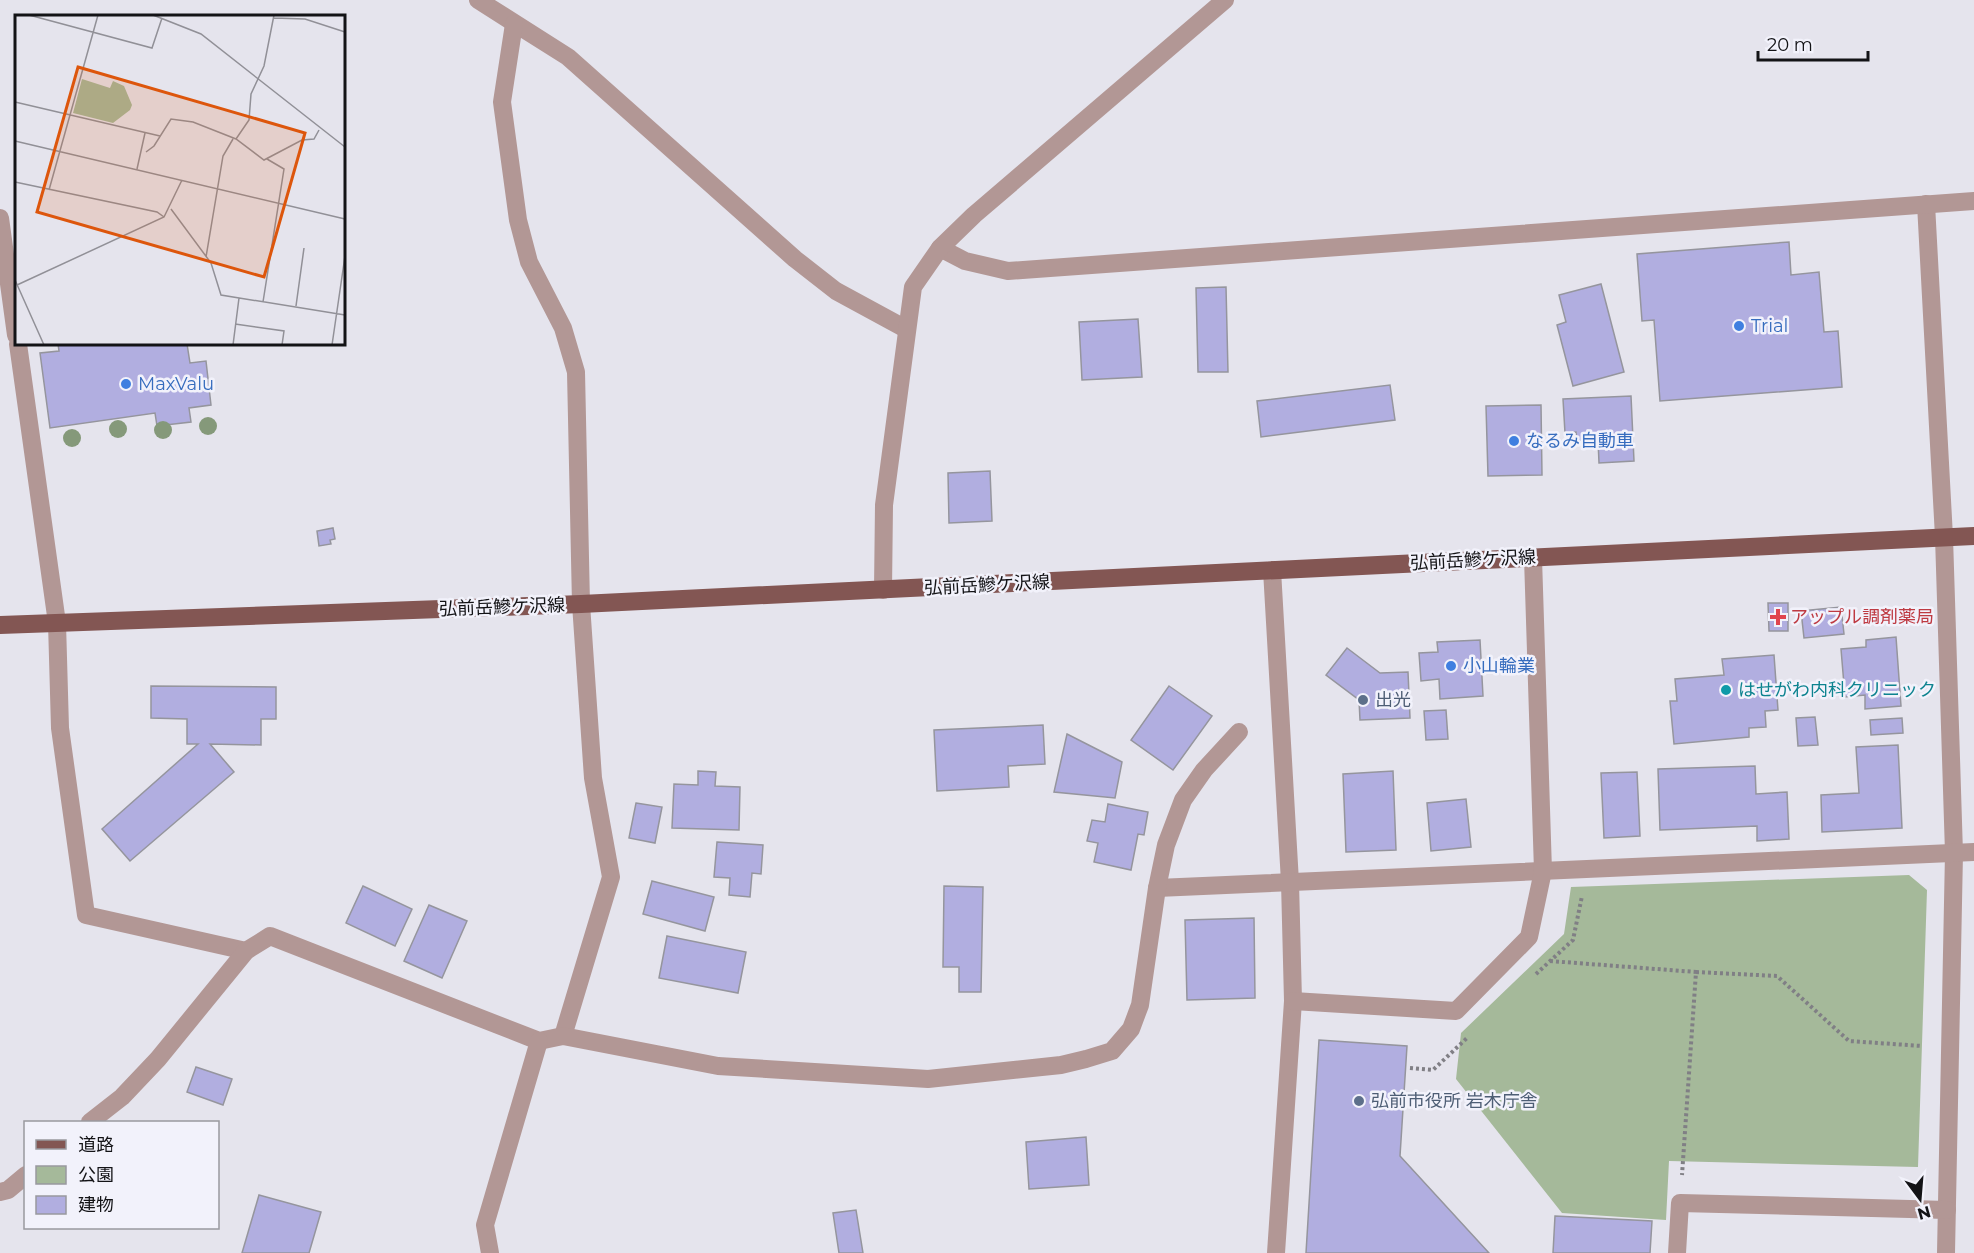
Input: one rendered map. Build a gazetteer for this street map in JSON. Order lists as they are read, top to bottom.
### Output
{
  "streets": {
    "main road": ["弘前岳鰺ケ沢線"]
  },
  "places": {
    "other": [
      "Trial",
      "MaxValu",
      "なるみ自動車",
      "小山輪業",
      "はせがわ内科クリニック",
      "出光",
      "弘前市役所 岩木庁舎"
    ],
    "health": ["アップル調剤薬局"]
  },
  "legend": ["道路", "公園", "建物"],
  "scale_bar": "20 m",
  "north": "bottom"
}
